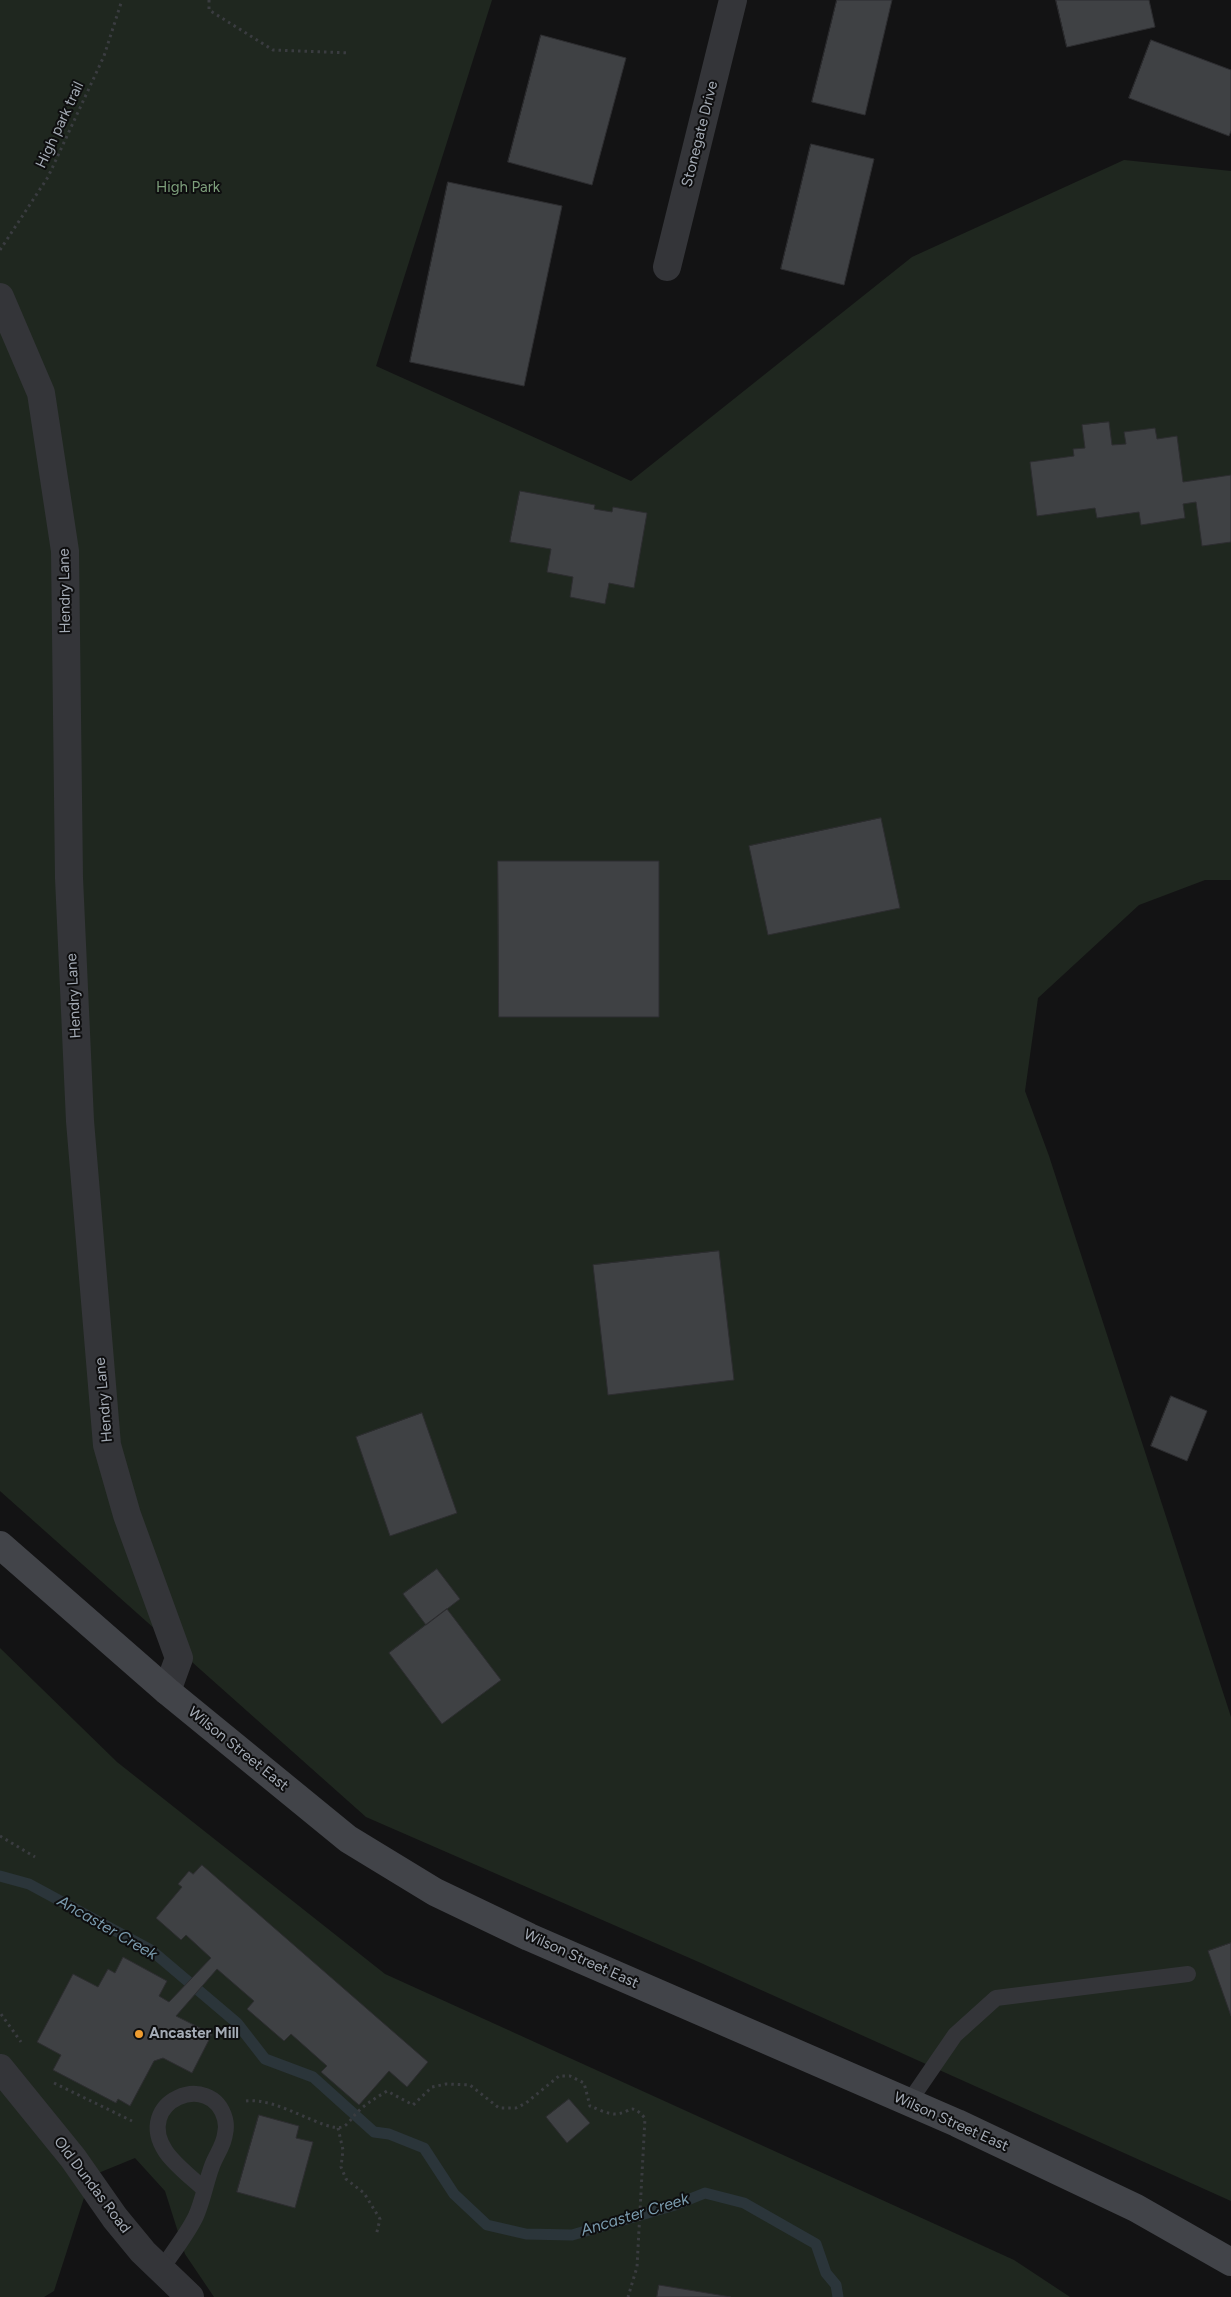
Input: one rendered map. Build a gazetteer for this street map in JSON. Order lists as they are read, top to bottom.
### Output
{
  "streets": {
    "main road": ["Wilson Street East"],
    "street": ["Stonegate Drive", "Hendry Lane", "Old Dundas Road"],
    "path": ["High park trail"]
  },
  "crossings": [
    ["Hendry Lane", "Wilson Street East"]
  ],
  "water": ["Ancaster Creek"],
  "parks": ["High Park"],
  "places": ["Ancaster Mill"]
}
